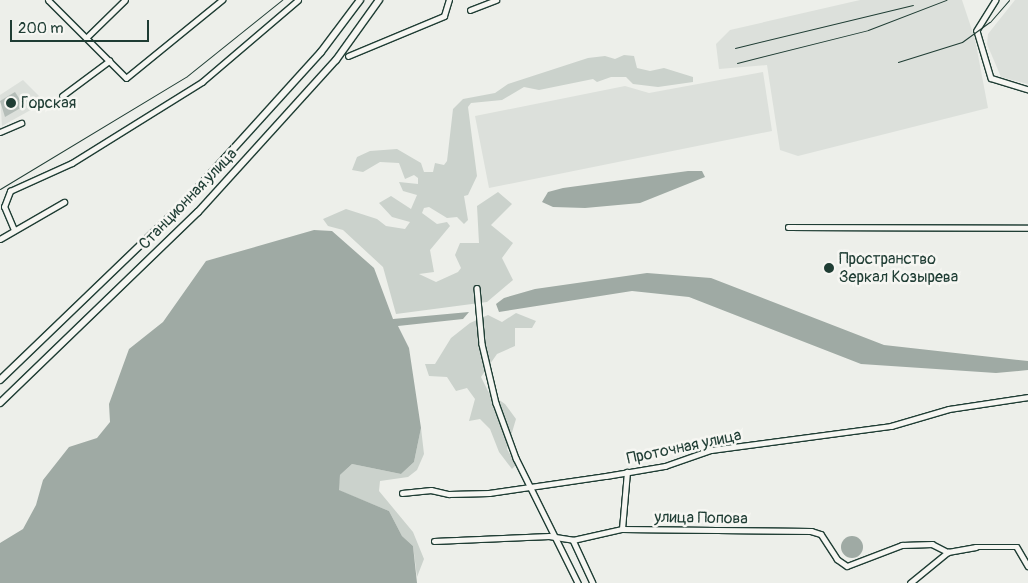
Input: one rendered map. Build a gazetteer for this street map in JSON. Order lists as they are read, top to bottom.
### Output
{
  "streets": {
    "main road": ["Станционная улица"],
    "street": ["Проточная улица", "улица Попова"]
  },
  "places": ["Горская", "Пространство Зеркал Козырева"],
  "scale_bar": "200 m"
}
